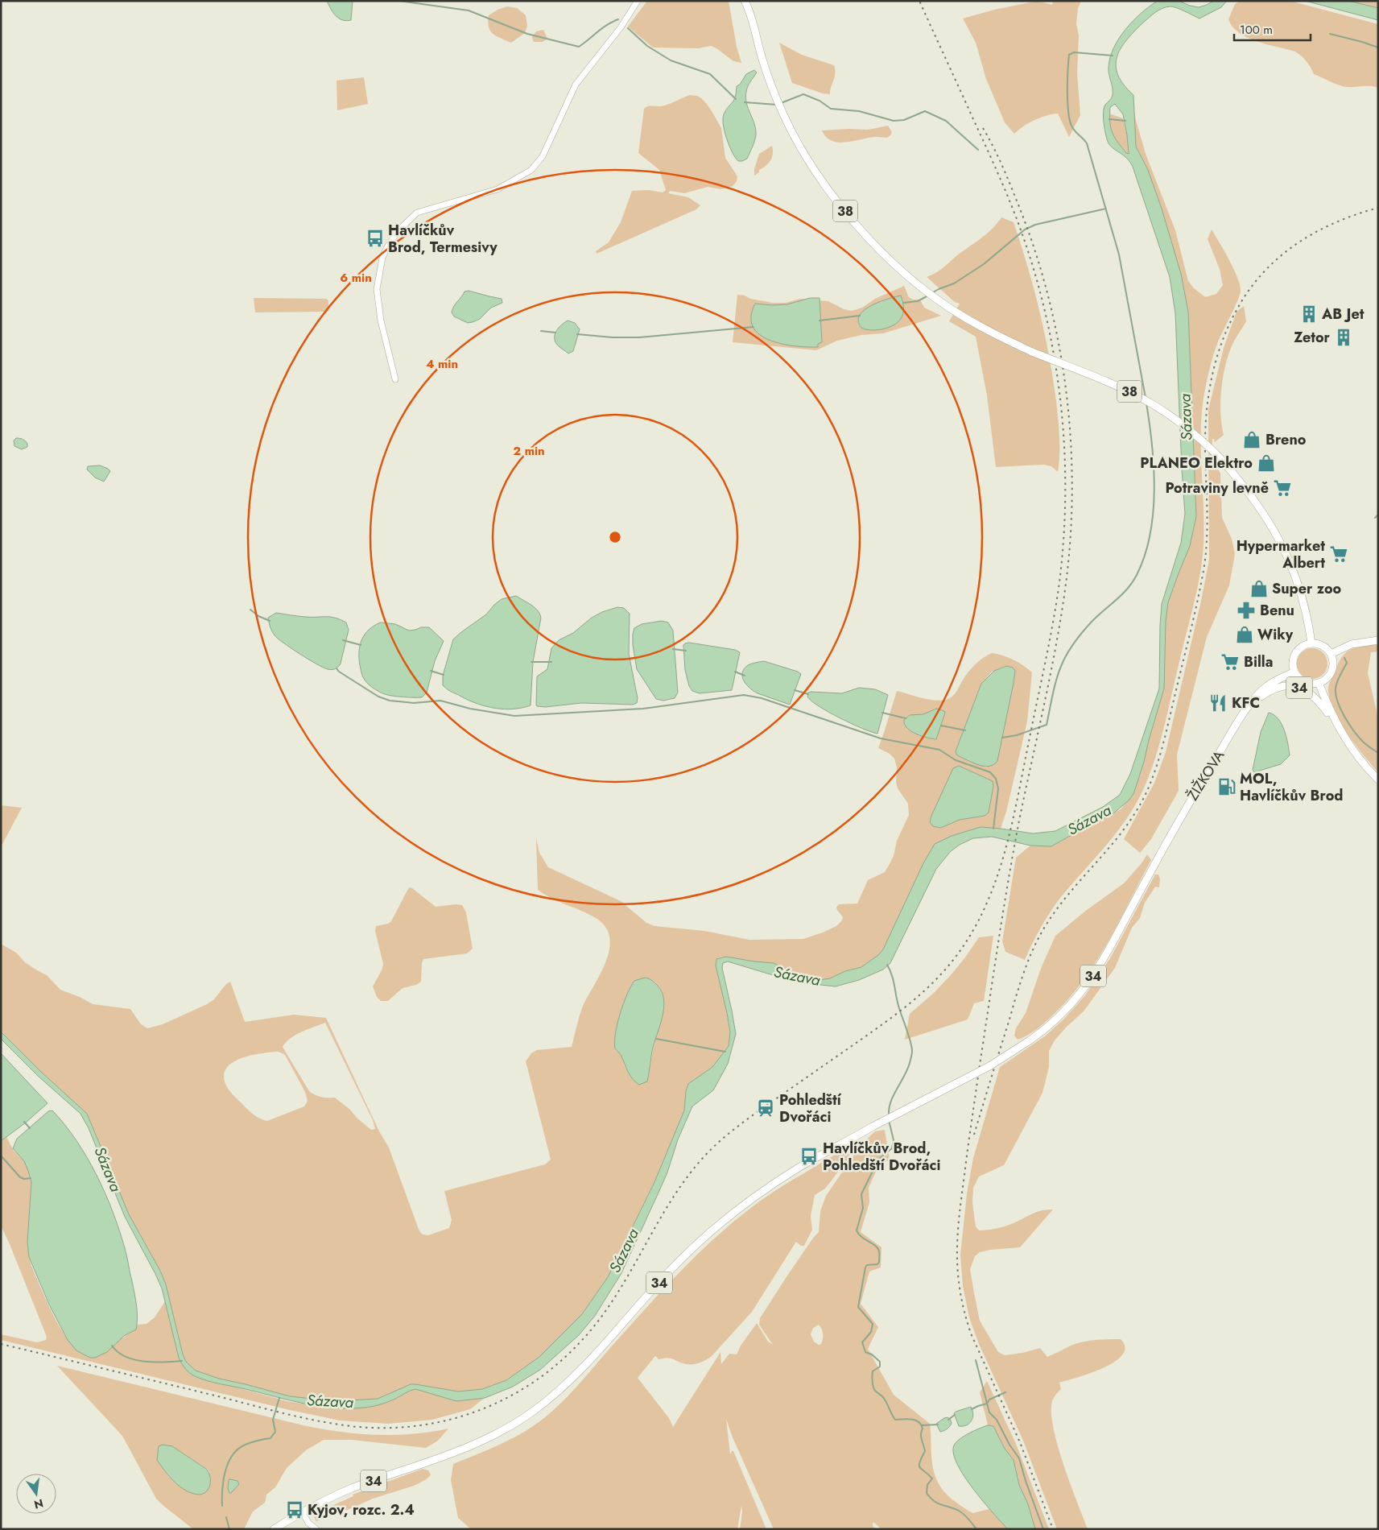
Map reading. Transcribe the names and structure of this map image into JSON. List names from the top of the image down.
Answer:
{
  "streets": {
    "main road": ["38", "34", "ŽIŽKOVA"]
  },
  "crossings": [
    ["38", "34"],
    ["38", "ŽIŽKOVA"],
    ["34", "ŽIŽKOVA"]
  ],
  "water": ["Sázava"],
  "places": {
    "bus stop": ["Havlíčkův Brod, Termesivy", "Havlíčkův Brod, Pohledští Dvořáci", "Kyjov, rozc. 2.4"],
    "building": ["AB Jet", "Zetor"],
    "shop": [
      "Breno",
      "PLANEO Elektro",
      "Super zoo",
      "Wiky"
    ],
    "supermarket": ["Potraviny levně", "Hypermarket Albert", "Billa"],
    "pharmacy": ["Benu"],
    "restaurant": ["KFC"],
    "fuel station": ["MOL, Havlíčkův Brod"],
    "station": ["Pohledští Dvořáci"]
  },
  "scale_bar": "100 m",
  "north": "bottom",
  "rings": ["6 min", "4 min", "2 min"]
}
